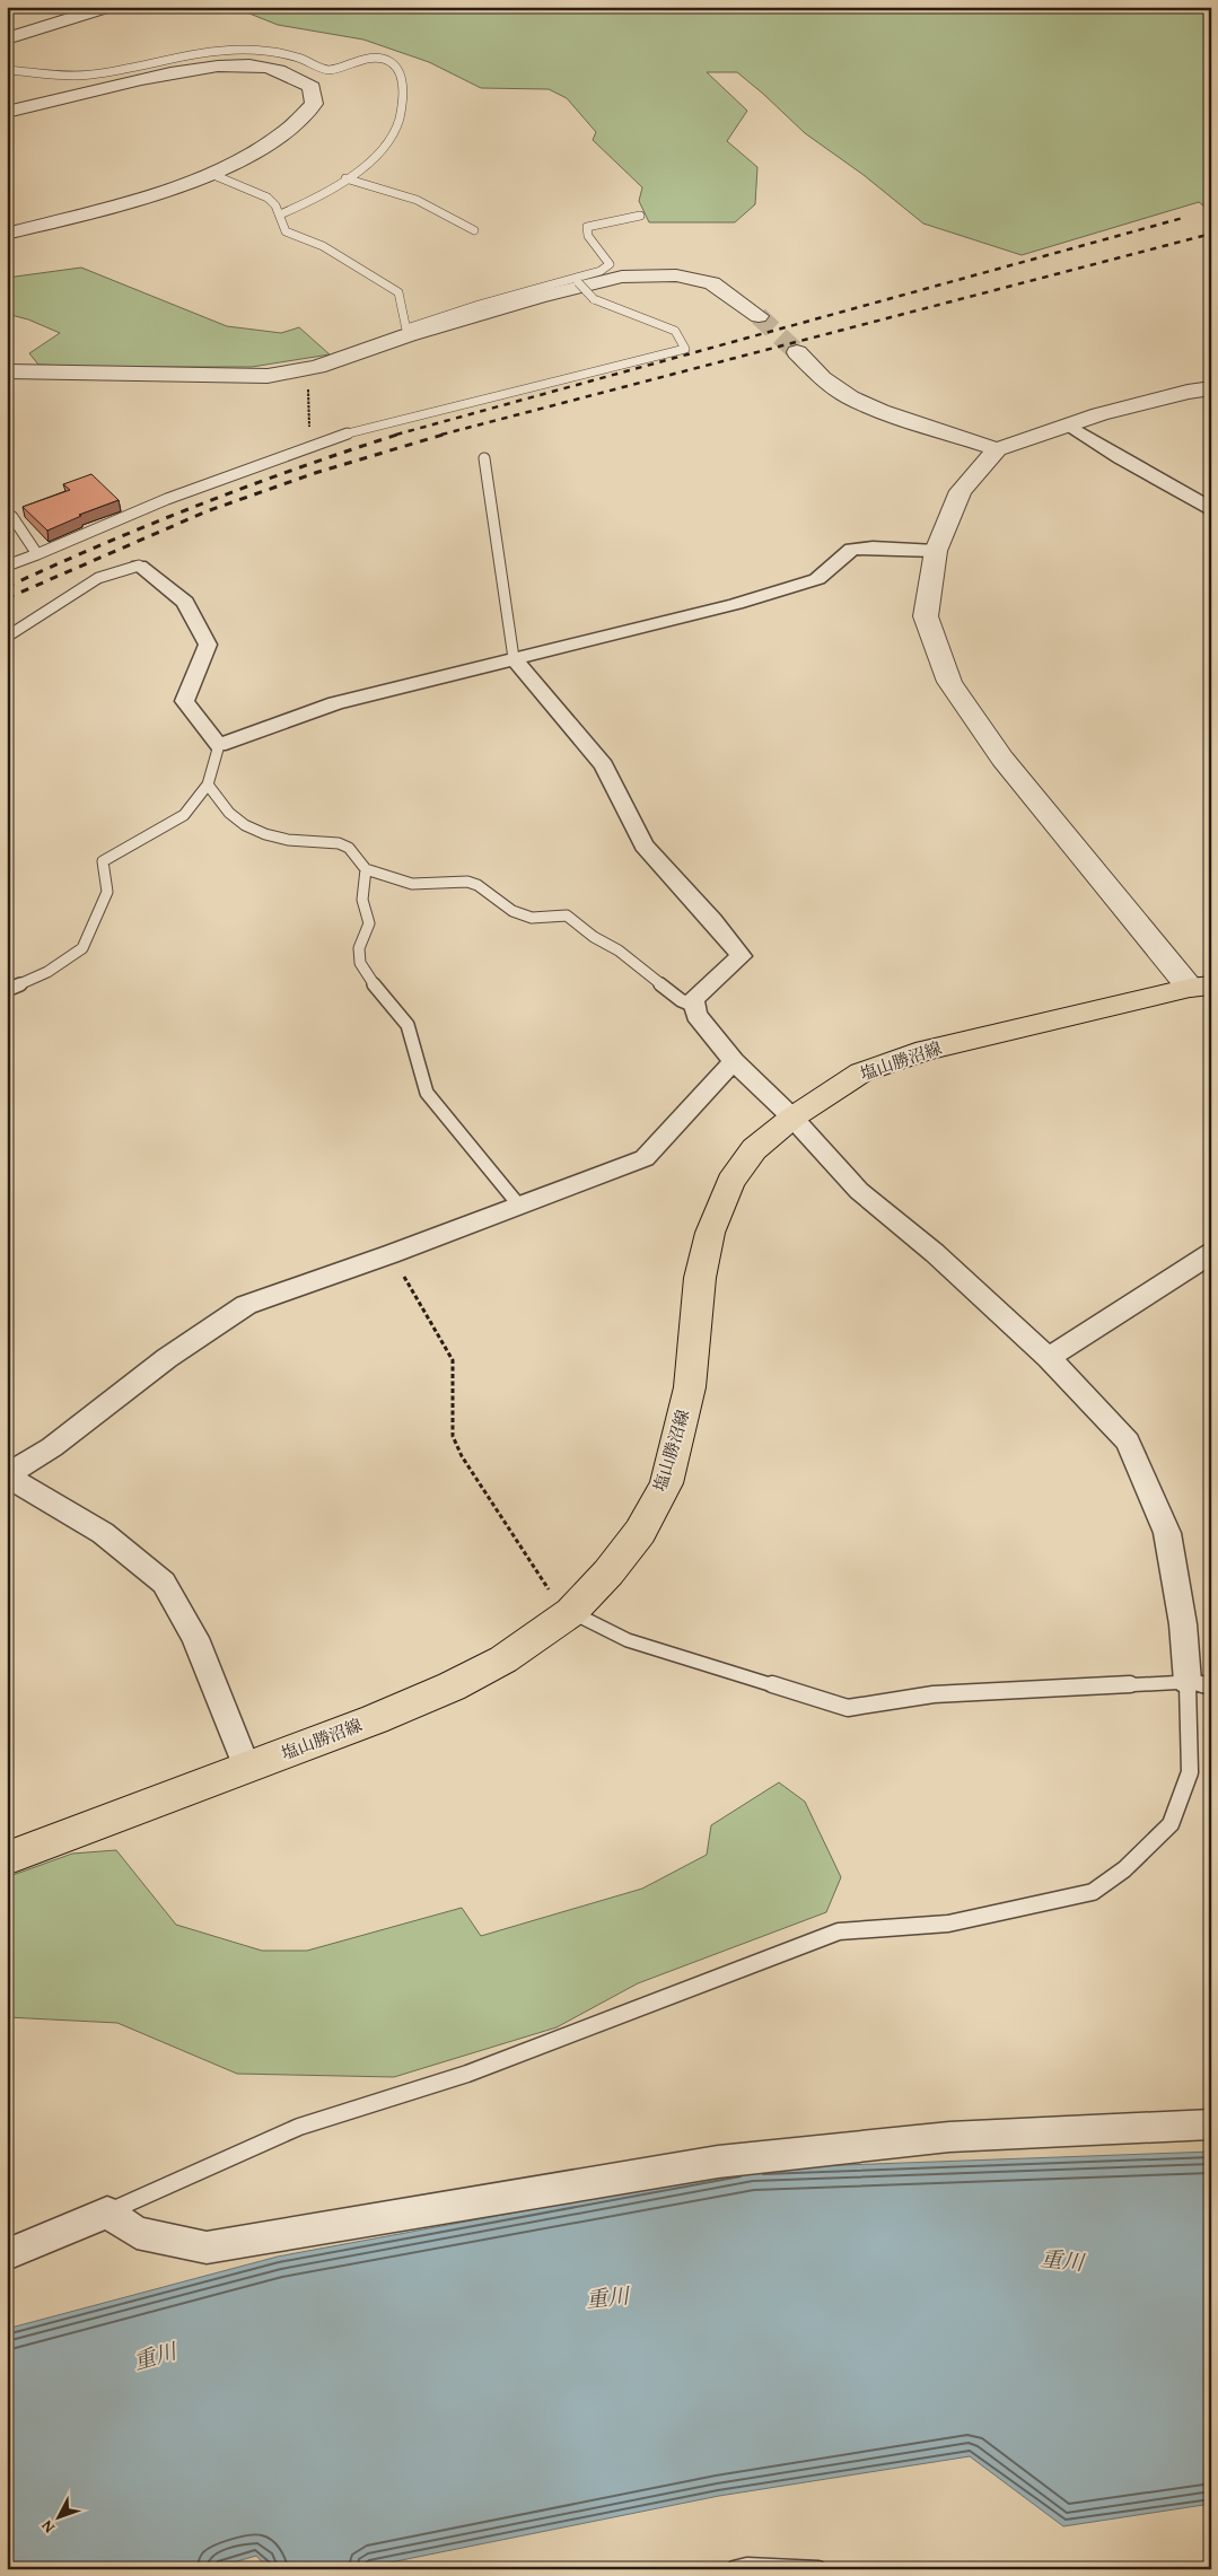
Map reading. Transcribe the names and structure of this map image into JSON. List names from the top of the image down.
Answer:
{
  "streets": {
    "main road": ["塩山勝沼線"]
  },
  "water": ["重川"],
  "north": "bottom left"
}
